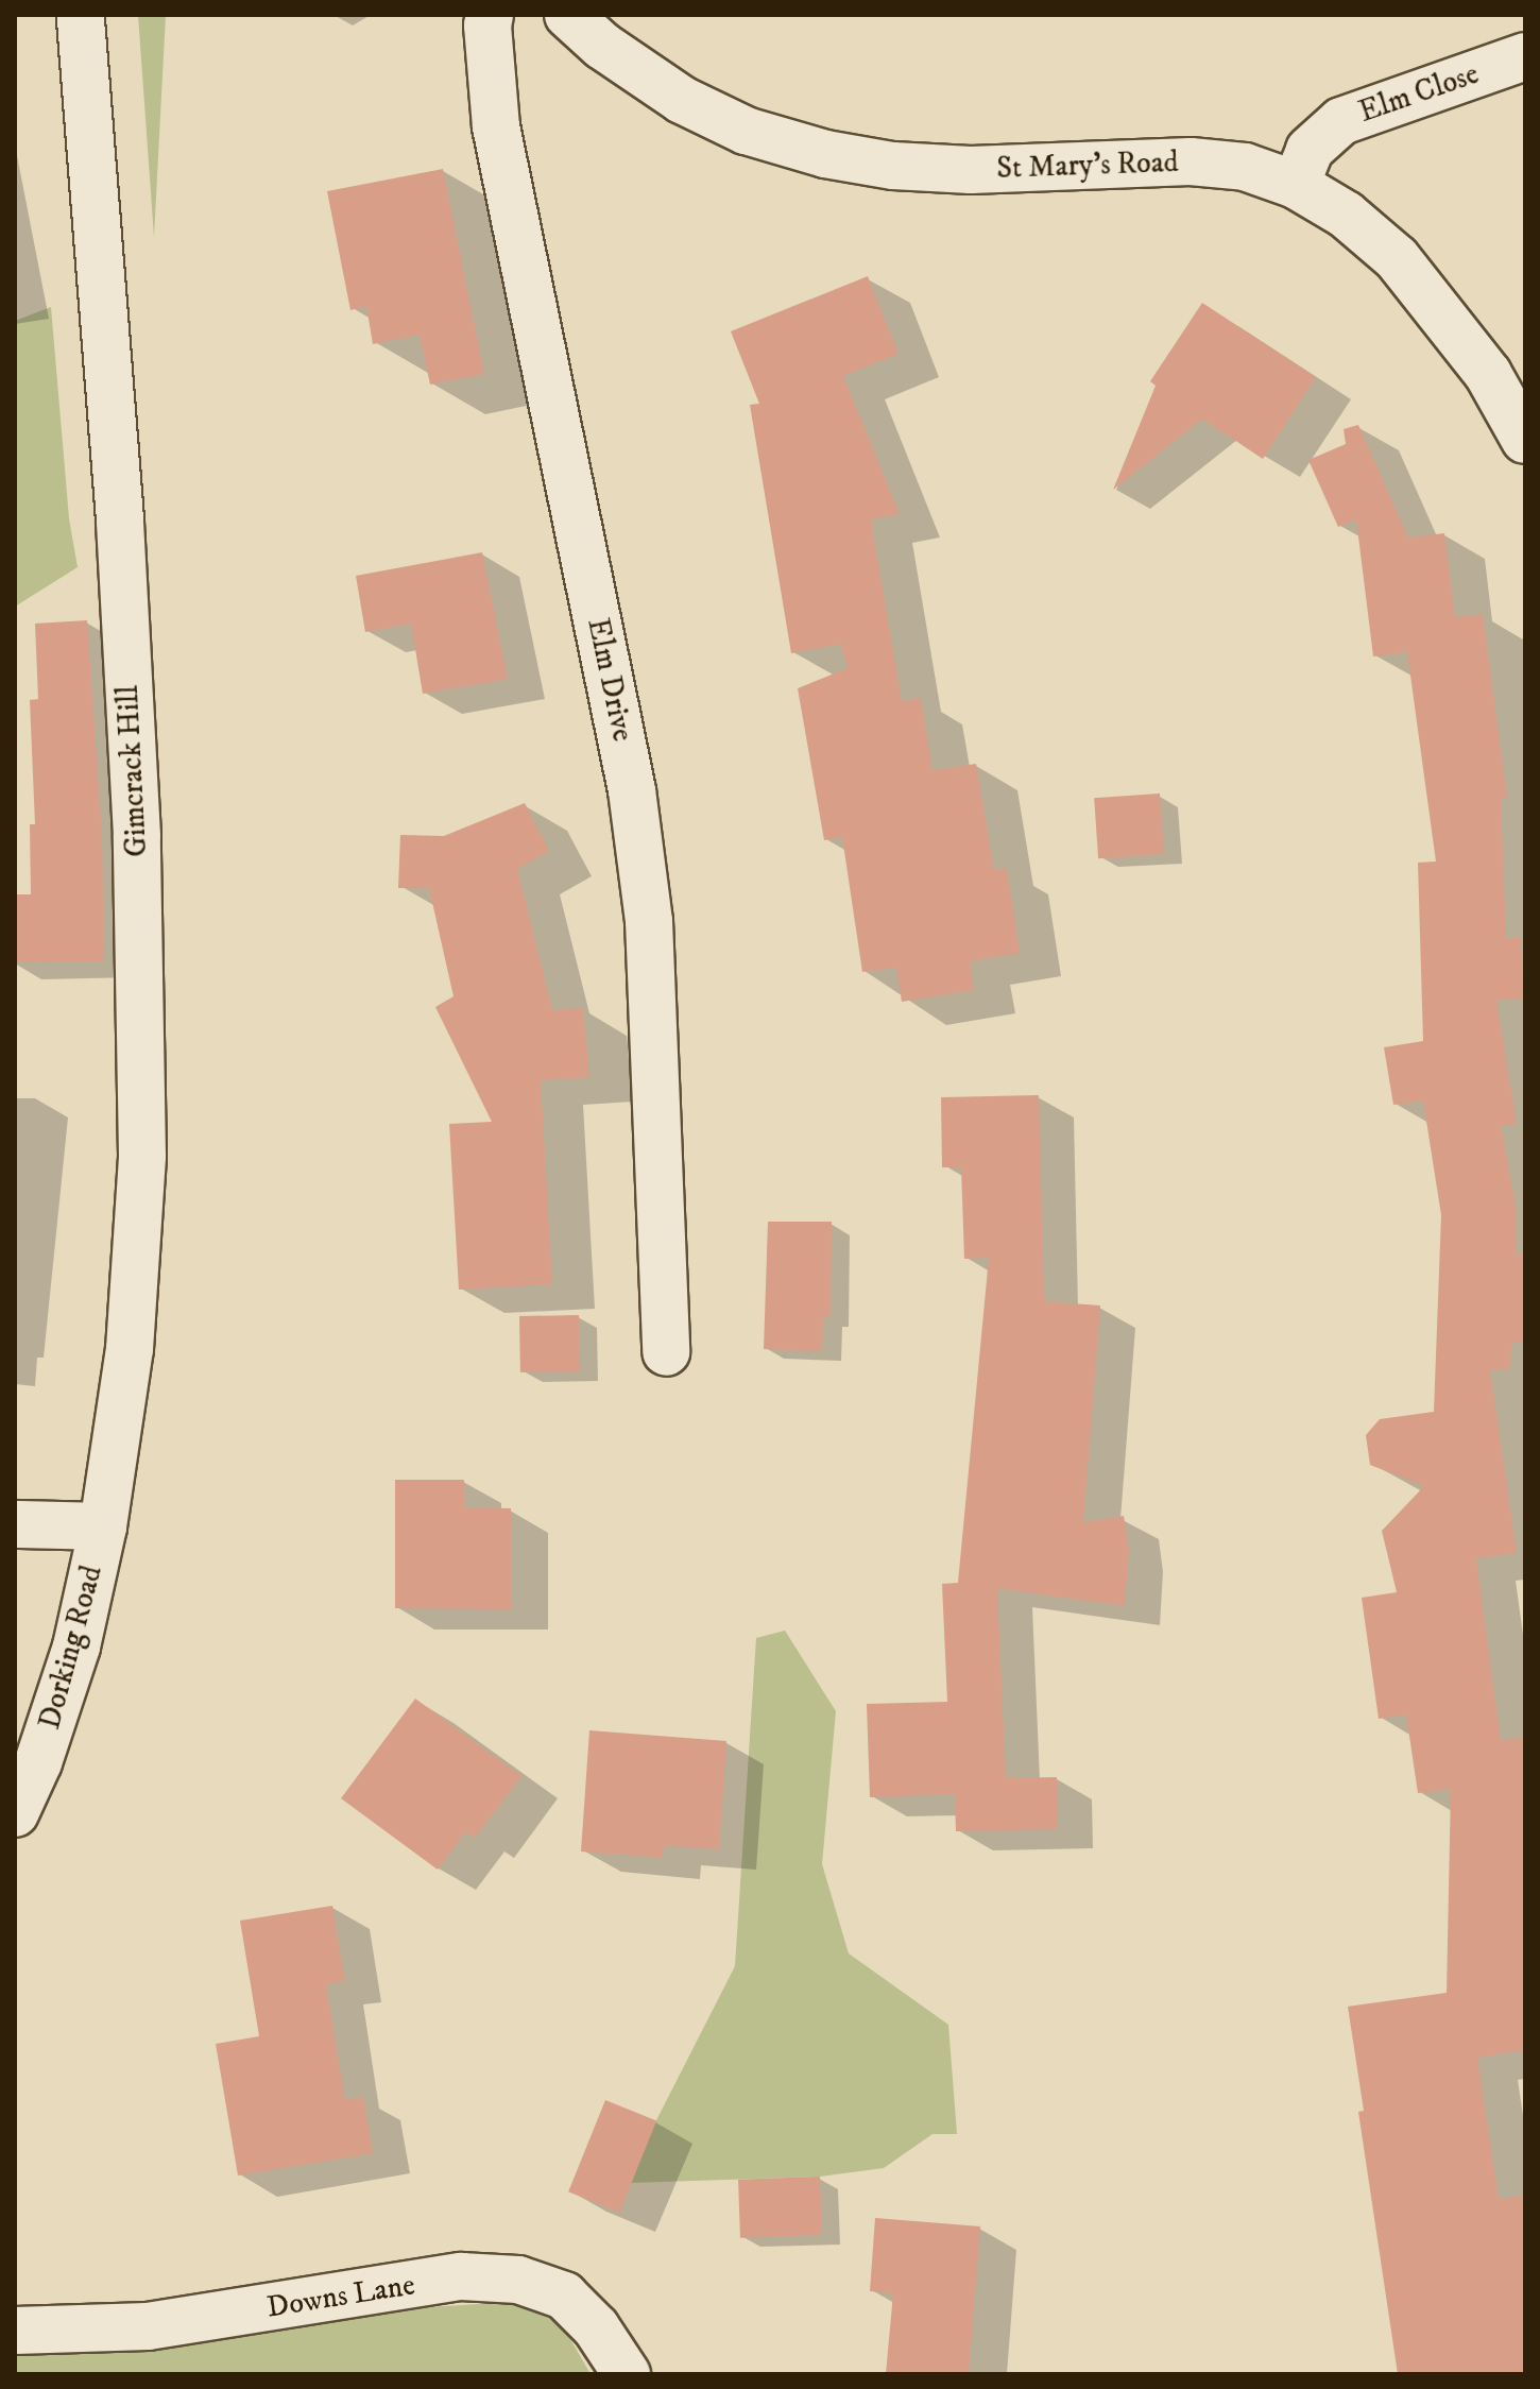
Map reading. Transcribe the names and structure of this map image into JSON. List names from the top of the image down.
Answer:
{
  "streets": {
    "street": [
      "Elm Close",
      "St Mary's Road",
      "Elm Drive",
      "Gimcrack Hill",
      "Dorking Road",
      "Downs Lane"
    ]
  },
  "crossings": [
    ["Elm Close", "St Mary's Road"],
    ["Gimcrack Hill", "Dorking Road"]
  ]
}
